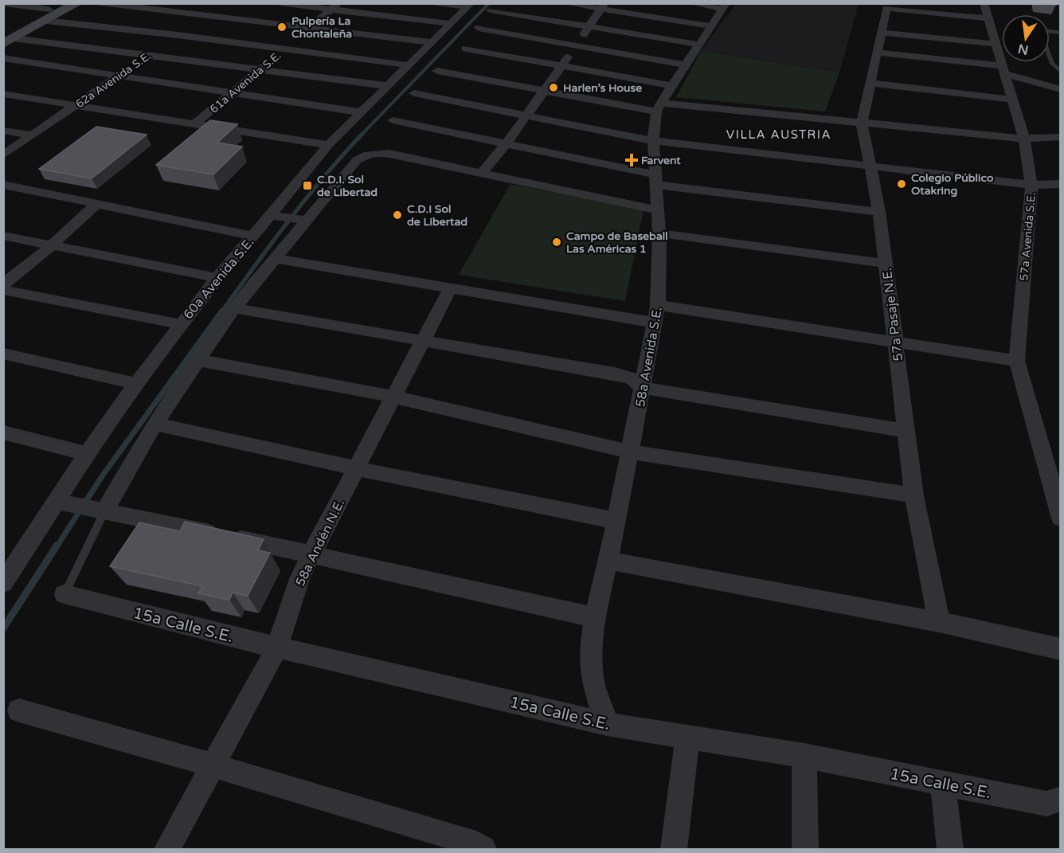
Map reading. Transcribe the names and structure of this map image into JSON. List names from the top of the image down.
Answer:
{
  "streets": {
    "street": [
      "62a Avenida S.E.",
      "61a Avenida S.E.",
      "57a Avenida S.E.",
      "60a Avenida S.E.",
      "57a Pasaje N.E.",
      "58a Avenida S.E.",
      "58a Andén N.E.",
      "15a Calle S.E."
    ]
  },
  "crossings": [
    ["57a Avenida S.E.", "57a Pasaje N.E."],
    ["58a Avenida S.E.", "15a Calle S.E."],
    ["58a Andén N.E.", "15a Calle S.E."]
  ],
  "districts": ["VILLA AUSTRIA"],
  "places": {
    "other": [
      "Pulpería La Chontaleña",
      "Harlen’s House",
      "Colegio Público Otakring",
      "C.D.I Sol de Libertad",
      "Campo de Baseball Las Américas 1"
    ],
    "health": ["Farvent"],
    "transit": ["C.D.I. Sol de Libertad"]
  },
  "north": "bottom"
}
